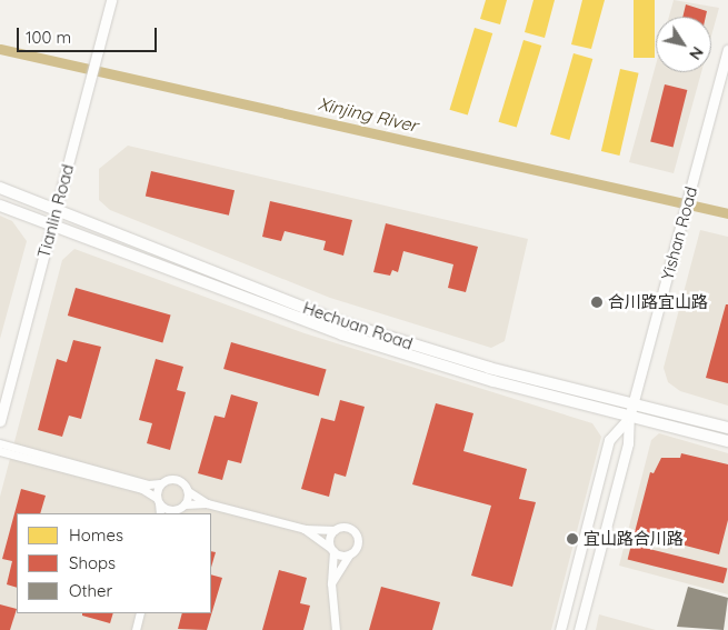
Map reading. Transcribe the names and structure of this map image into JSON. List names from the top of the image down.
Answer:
{
  "streets": {
    "main road": ["Hechuan Road"],
    "street": ["Tianlin Road", "Yishan Road"]
  },
  "crossings": [
    ["Tianlin Road", "Hechuan Road"],
    ["Yishan Road", "Hechuan Road"]
  ],
  "water": ["Xinjing River"],
  "places": ["合川路宜山路", "宜山路合川路"],
  "legend": ["Homes", "Shops", "Other"],
  "scale_bar": "100 m",
  "north": "bottom right"
}
